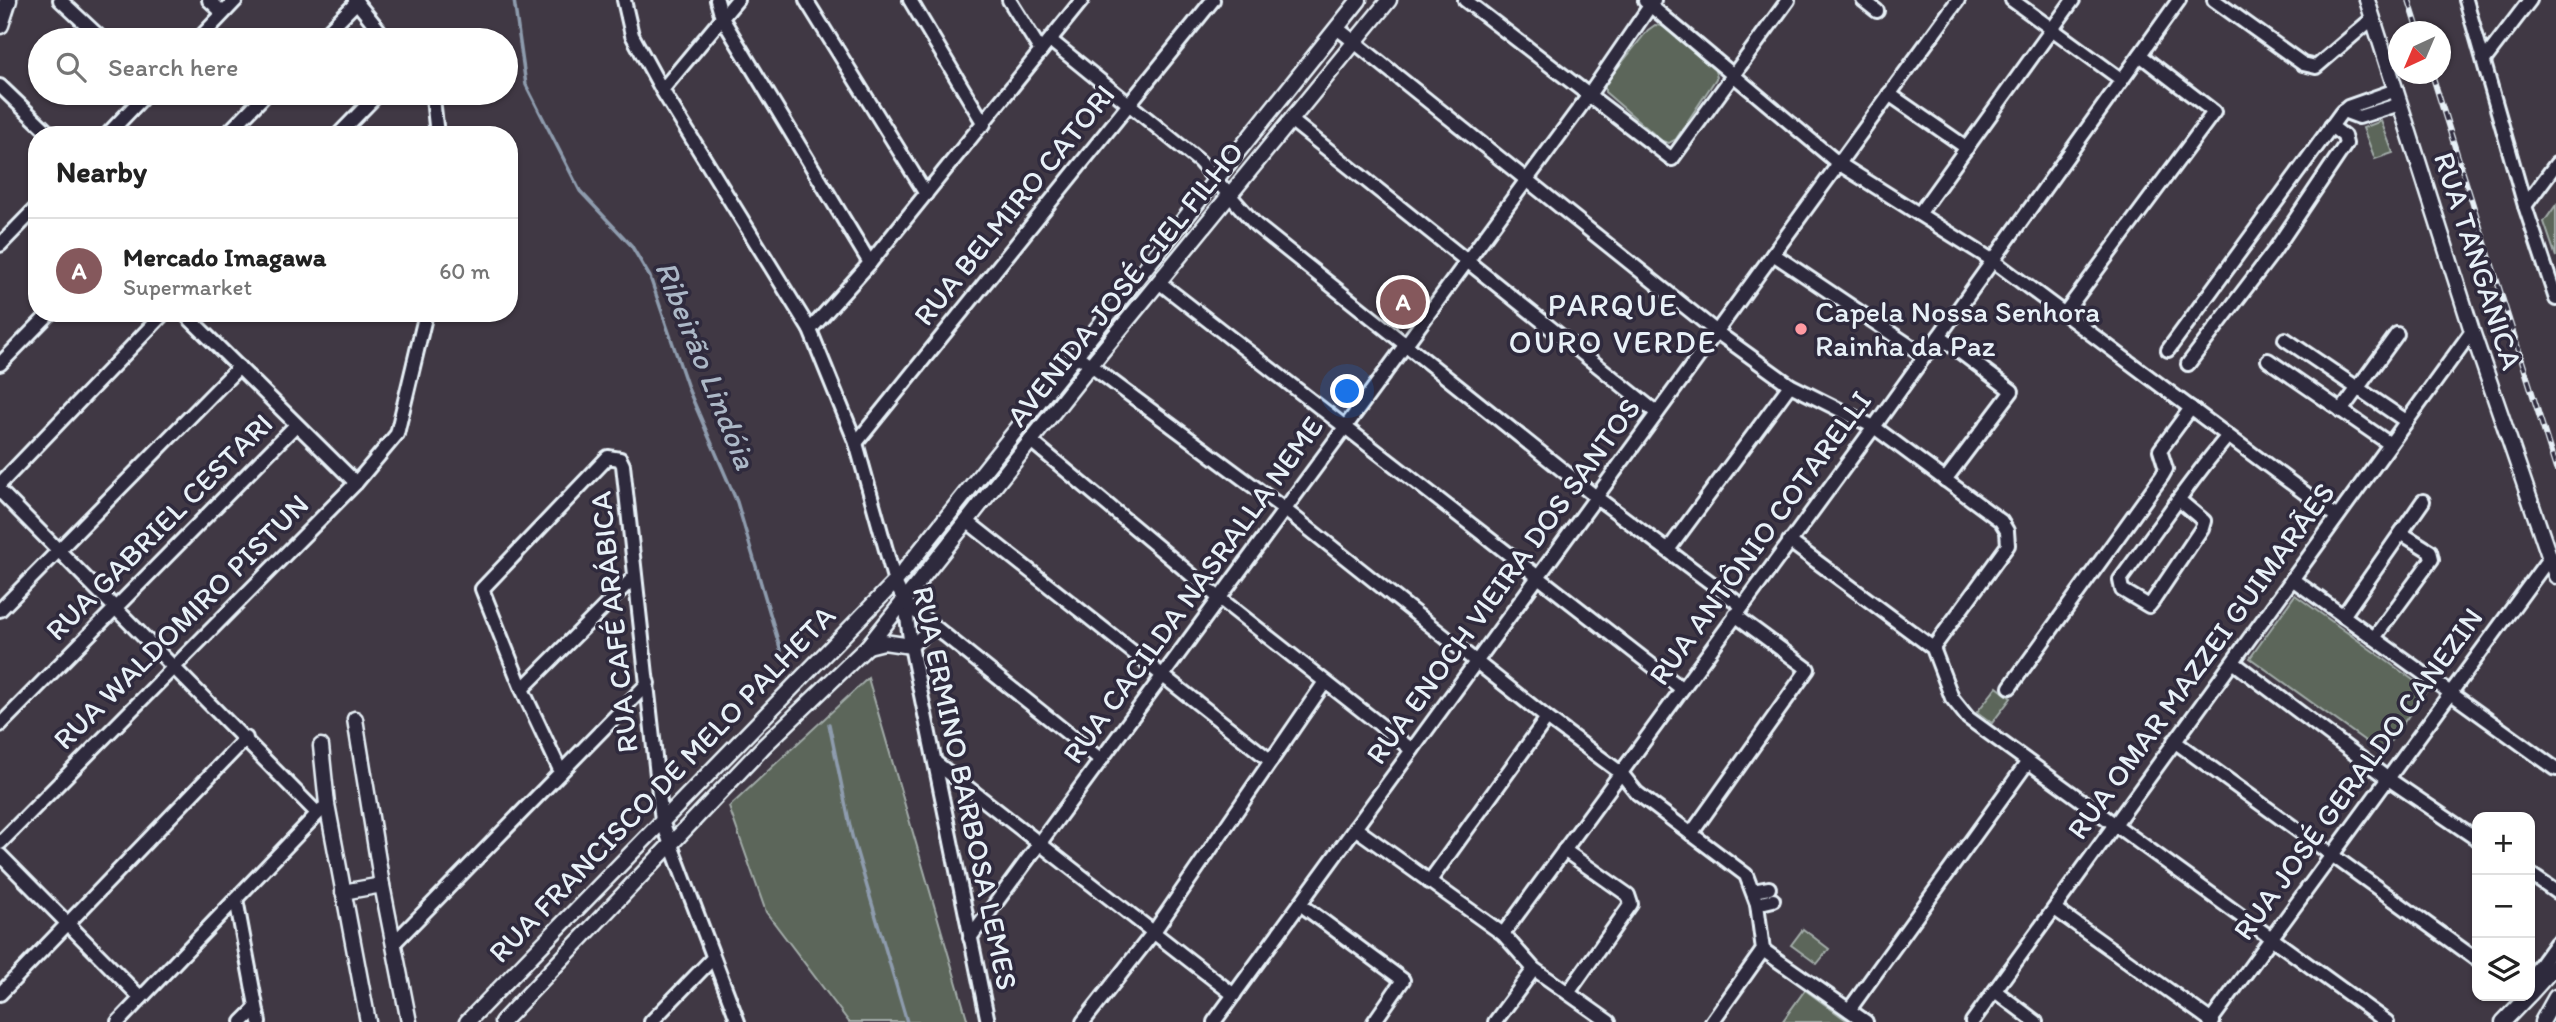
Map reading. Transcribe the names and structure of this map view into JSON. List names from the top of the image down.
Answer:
{
  "streets": {
    "street": [
      "RUA BELMIRO CATORI",
      "RUA TANGANICA",
      "AVENIDA JOSÉ CIEL FILHO",
      "RUA GABRIEL CESTARI",
      "RUA ANTÔNIO COTARELLI",
      "RUA ENOCH VIEIRA DOS SANTOS",
      "RUA CACILDA NASRALLA NEME",
      "RUA WALDOMIRO PISTUN",
      "RUA CAFÉ ARÁBICA",
      "RUA OMAR MAZZEI GUIMARÃES",
      "RUA JOSÉ GERALDO CANEZIN",
      "RUA FRANCISCO DE MELO PALHETA",
      "RUA ERMINO BARBOSA LEMES"
    ]
  },
  "crossings": [
    ["RUA BELMIRO CATORI", "RUA ERMINO BARBOSA LEMES"],
    ["RUA TANGANICA", "RUA OMAR MAZZEI GUIMARÃES"],
    ["RUA TANGANICA", "RUA JOSÉ GERALDO CANEZIN"],
    ["AVENIDA JOSÉ CIEL FILHO", "RUA FRANCISCO DE MELO PALHETA"],
    ["AVENIDA JOSÉ CIEL FILHO", "RUA ERMINO BARBOSA LEMES"],
    ["RUA CACILDA NASRALLA NEME", "RUA ERMINO BARBOSA LEMES"],
    ["RUA CAFÉ ARÁBICA", "RUA FRANCISCO DE MELO PALHETA"],
    ["RUA FRANCISCO DE MELO PALHETA", "RUA ERMINO BARBOSA LEMES"]
  ],
  "districts": ["PARQUE OURO VERDE"],
  "water": ["Ribeirão Lindóia"],
  "places": ["Capela Nossa Senhora Rainha da Paz"],
  "north": "bottom left",
  "page": {
    "search": "Search here",
    "heading": "Nearby",
    "list": [
      {
        "mark": "A",
        "name": "Mercado Imagawa",
        "note": "Supermarket",
        "value": "60 m"
      }
    ],
    "pins": "A",
    "map_buttons": ["+", "−"]
  }
}
